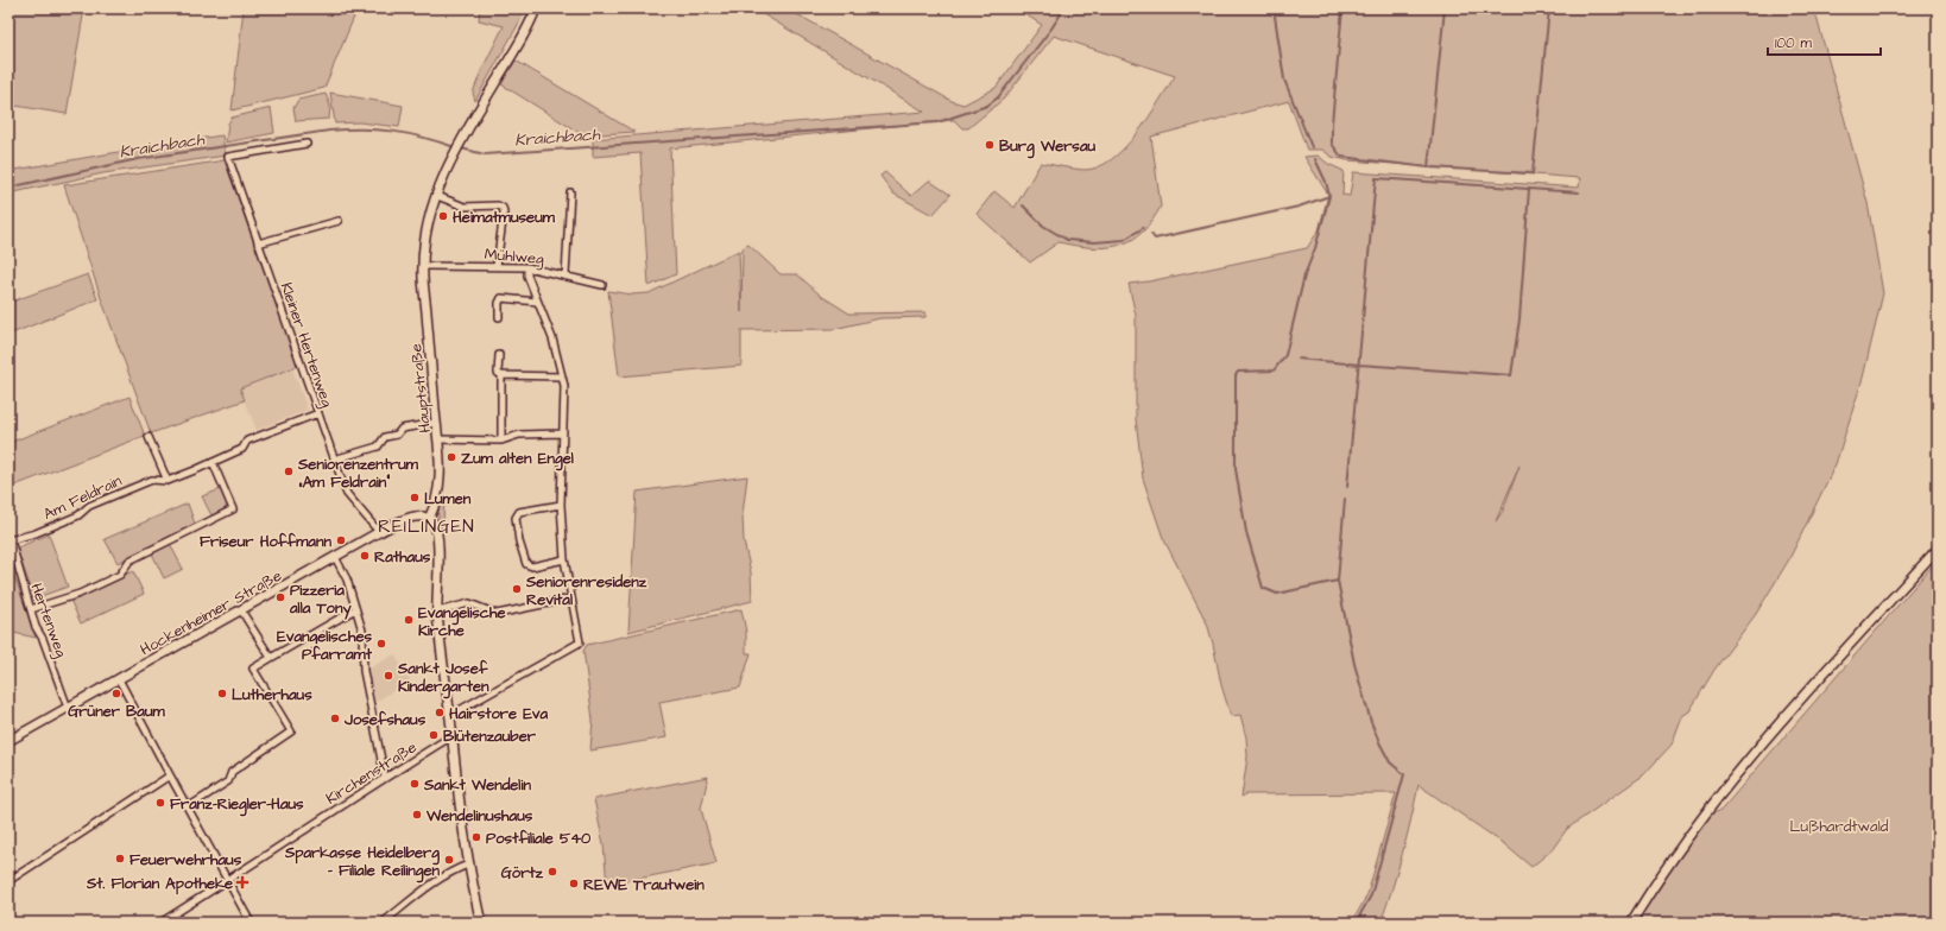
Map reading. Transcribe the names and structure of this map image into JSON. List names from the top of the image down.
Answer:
{
  "streets": {
    "street": [
      "Mühlweg",
      "Kleiner Hertenweg",
      "Hauptstraße",
      "Am Feldrain",
      "Hockenheimer Straße",
      "Hertenweg",
      "Kirchenstraße"
    ]
  },
  "crossings": [
    ["Mühlweg", "Hauptstraße"],
    ["Kleiner Hertenweg", "Am Feldrain"],
    ["Kleiner Hertenweg", "Hockenheimer Straße"],
    ["Hauptstraße", "Hockenheimer Straße"],
    ["Am Feldrain", "Hertenweg"],
    ["Hockenheimer Straße", "Hertenweg"]
  ],
  "districts": ["REILINGEN"],
  "water": ["Kraichbach"],
  "parks": ["Lußhardtwald"],
  "places": {
    "other": [
      "Burg Wersau",
      "Heimatmuseum",
      "Zum alten Engel",
      "Seniorenzentrum „Am Feldrain\"",
      "Lumen",
      "Friseur Hoffmann",
      "Rathaus",
      "Seniorenresidenz Revital",
      "Pizzeria alla Tony",
      "Evangelische Kirche",
      "Evangelisches Pfarramt",
      "Sankt Josef Kindergarten",
      "Grüner Baum",
      "Lutherhaus",
      "Hairstore Eva",
      "Josefshaus",
      "Blütenzauber",
      "Sankt Wendelin",
      "Franz-Riegler-Haus",
      "Wendelinushaus",
      "Postfiliale 540",
      "Feuerwehrhaus",
      "Sparkasse Heidelberg - Filiale Reilingen",
      "Görtz",
      "REWE Trautwein"
    ],
    "health": ["St. Florian Apotheke"]
  },
  "scale_bar": "100 m"
}
